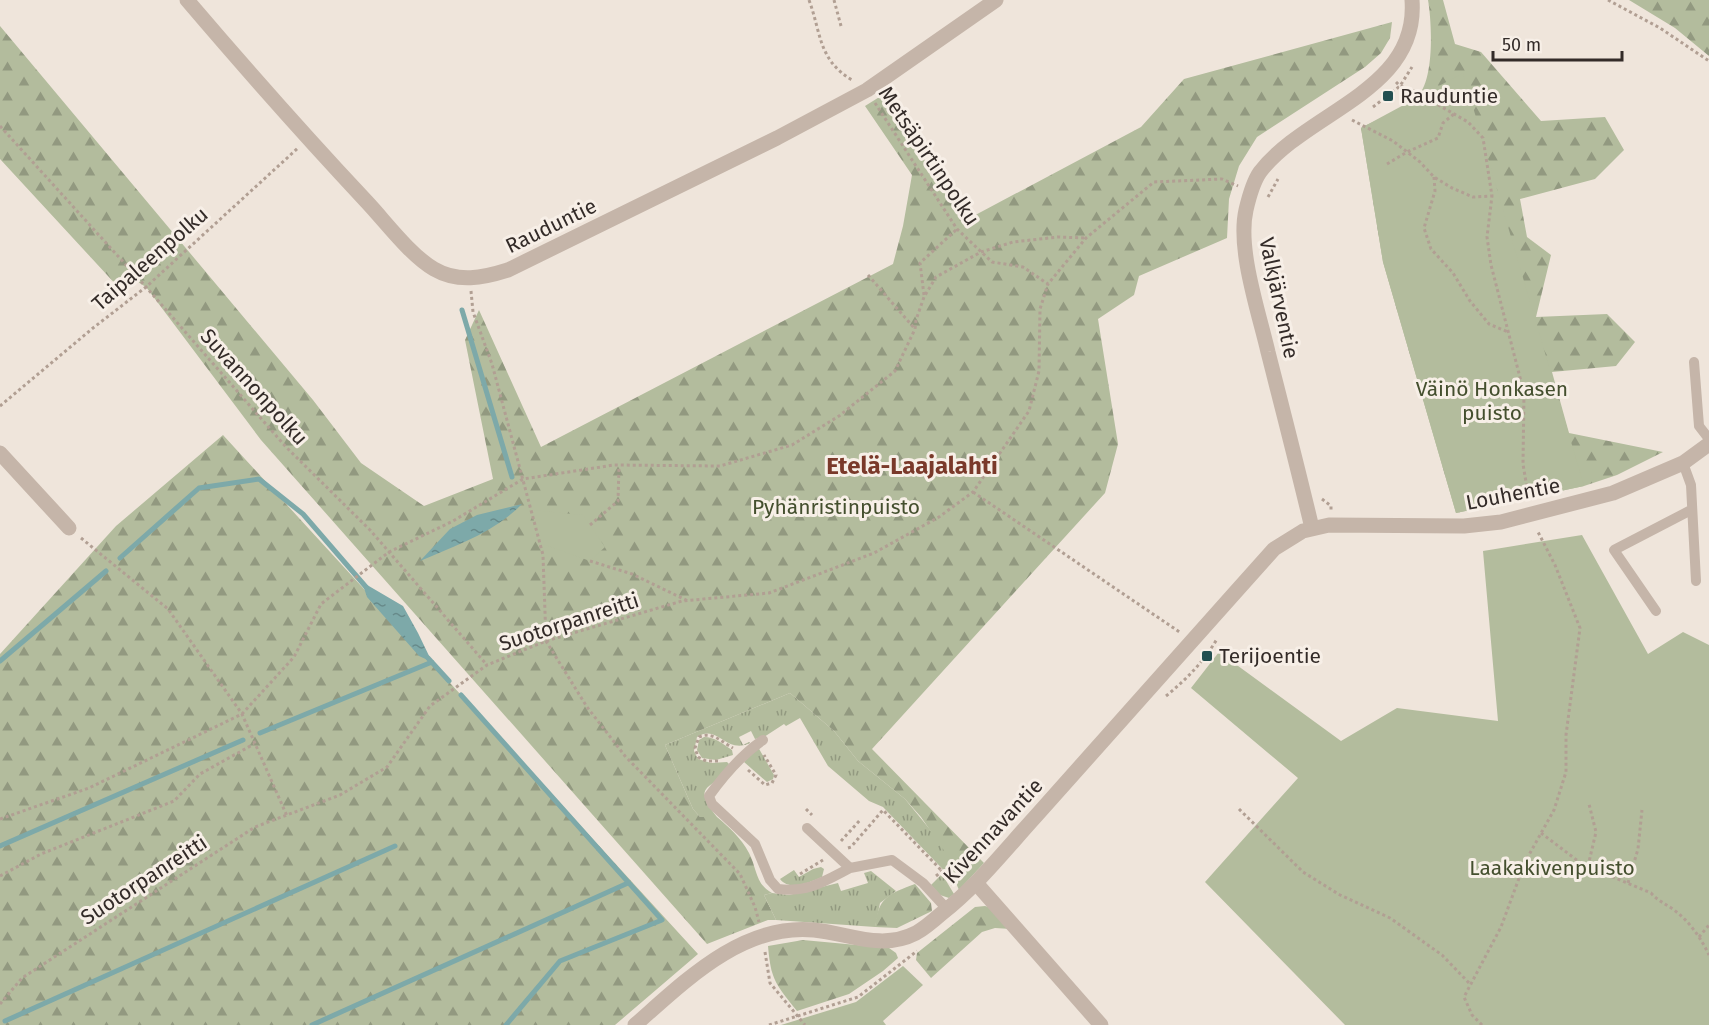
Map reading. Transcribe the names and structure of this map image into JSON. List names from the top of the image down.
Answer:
{
  "streets": {
    "street": [
      "Rauduntie",
      "Valkjärventie",
      "Louhentie",
      "Kivennavantie"
    ],
    "path": [
      "Metsäpirtinpolku",
      "Taipaleenpolku",
      "Suvannonpolku",
      "Suotorpanreitti"
    ]
  },
  "crossings": [
    ["Metsäpirtinpolku", "Rauduntie"],
    ["Metsäpirtinpolku", "Suotorpanreitti"],
    ["Rauduntie", "Taipaleenpolku"],
    ["Taipaleenpolku", "Suvannonpolku"],
    ["Valkjärventie", "Louhentie"],
    ["Valkjärventie", "Kivennavantie"],
    ["Suvannonpolku", "Suotorpanreitti"],
    ["Louhentie", "Kivennavantie"]
  ],
  "districts": ["Etelä-Laajalahti"],
  "parks": ["Väinö Honkasen puisto", "Pyhänristinpuisto", "Laakakivenpuisto"],
  "places": {
    "transit": ["Rauduntie", "Terijoentie"]
  },
  "scale_bar": "50 m"
}
